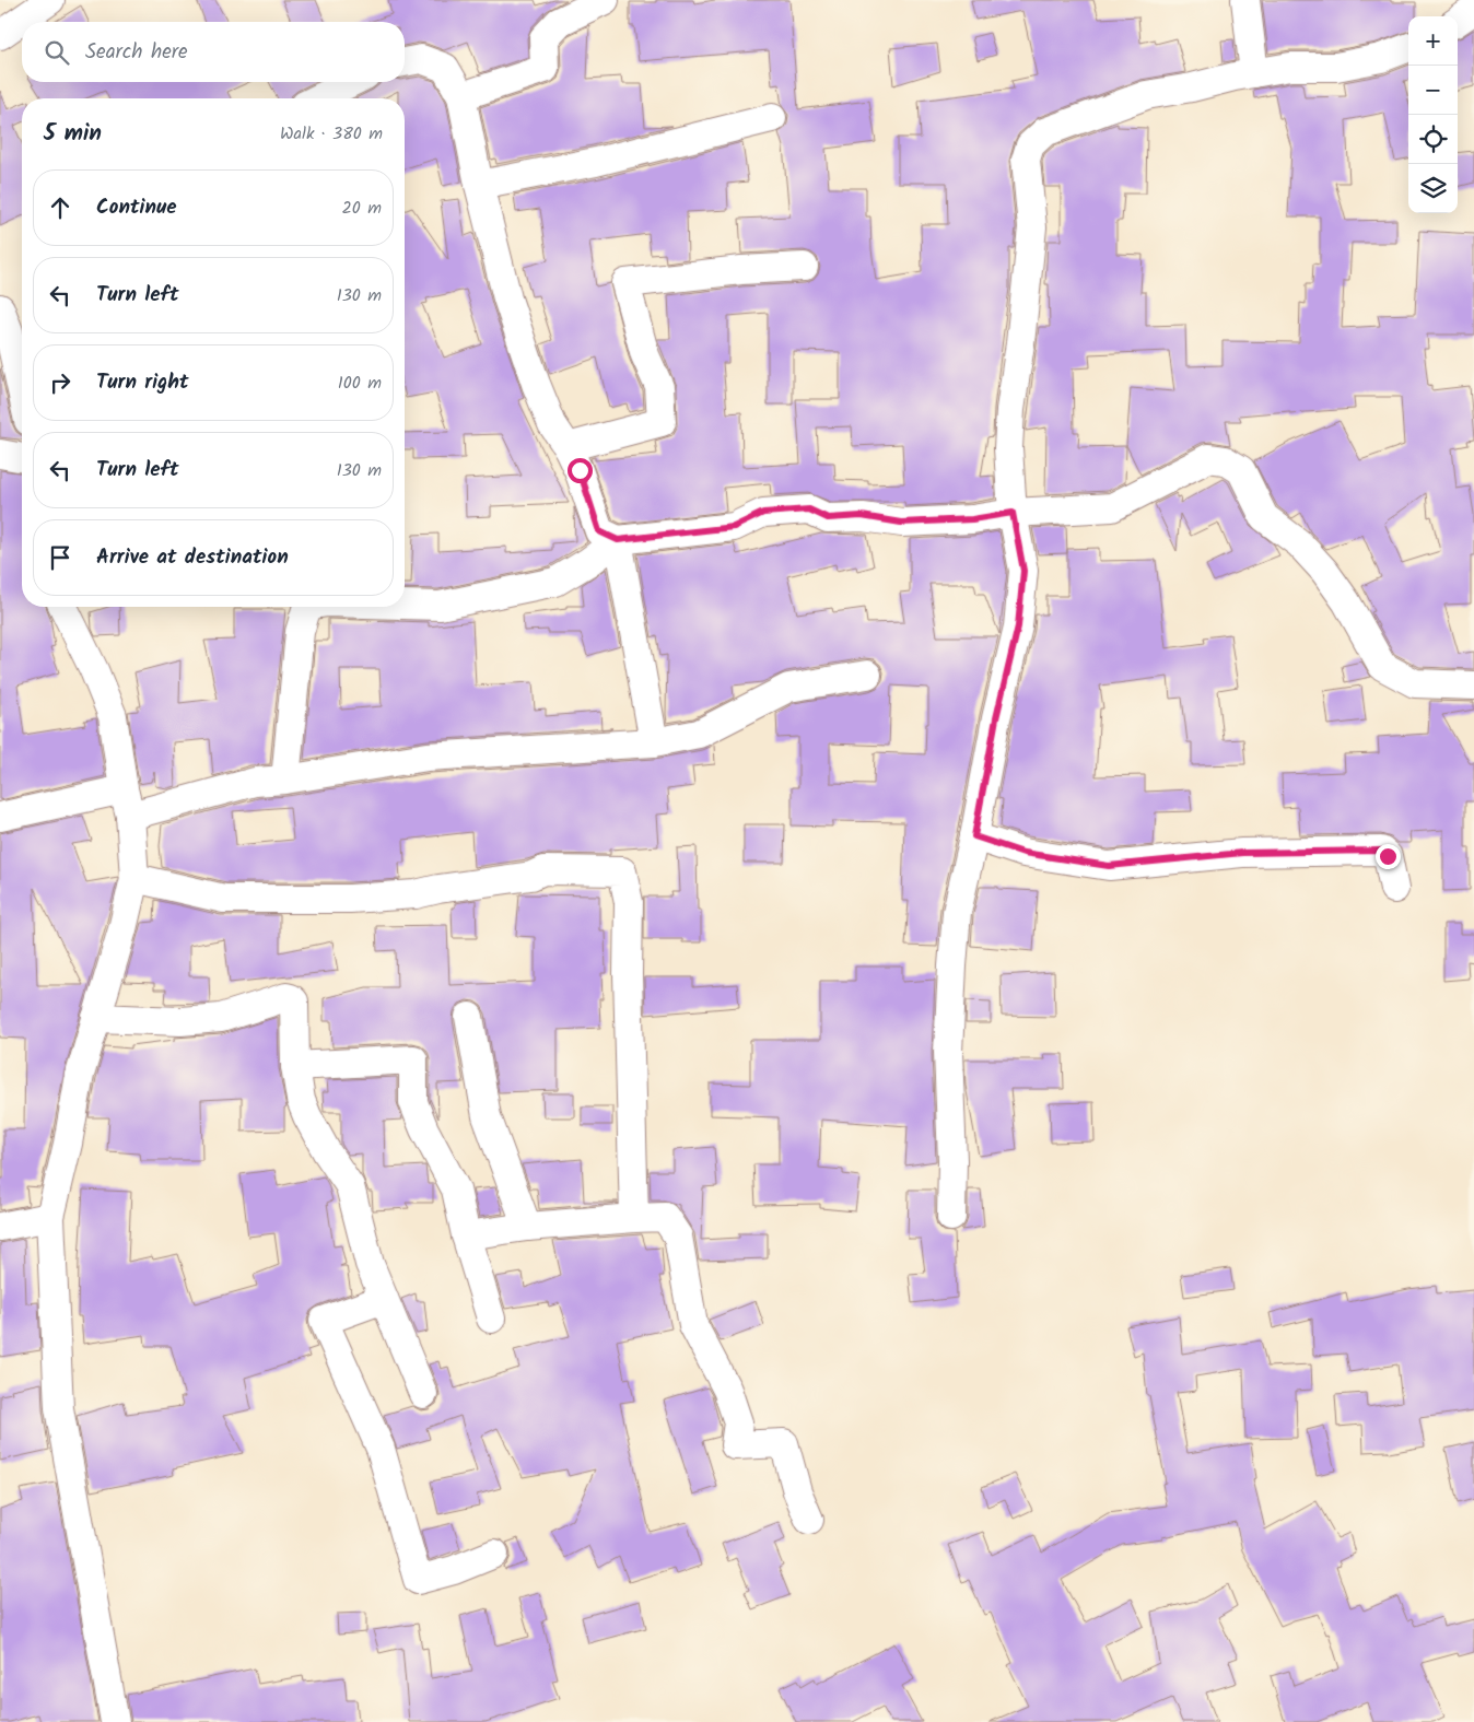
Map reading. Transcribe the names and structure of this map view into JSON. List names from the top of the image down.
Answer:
{
  "page": {
    "map_buttons": ["+", "−"],
    "search": "Search here",
    "heading": ["5 min", "Walk · 380 m"],
    "list": [
      ["Continue", "20 m"],
      ["Turn left", "130 m"],
      ["Turn right", "100 m"],
      ["Turn left", "130 m"],
      "Arrive at destination"
    ]
  }
}
